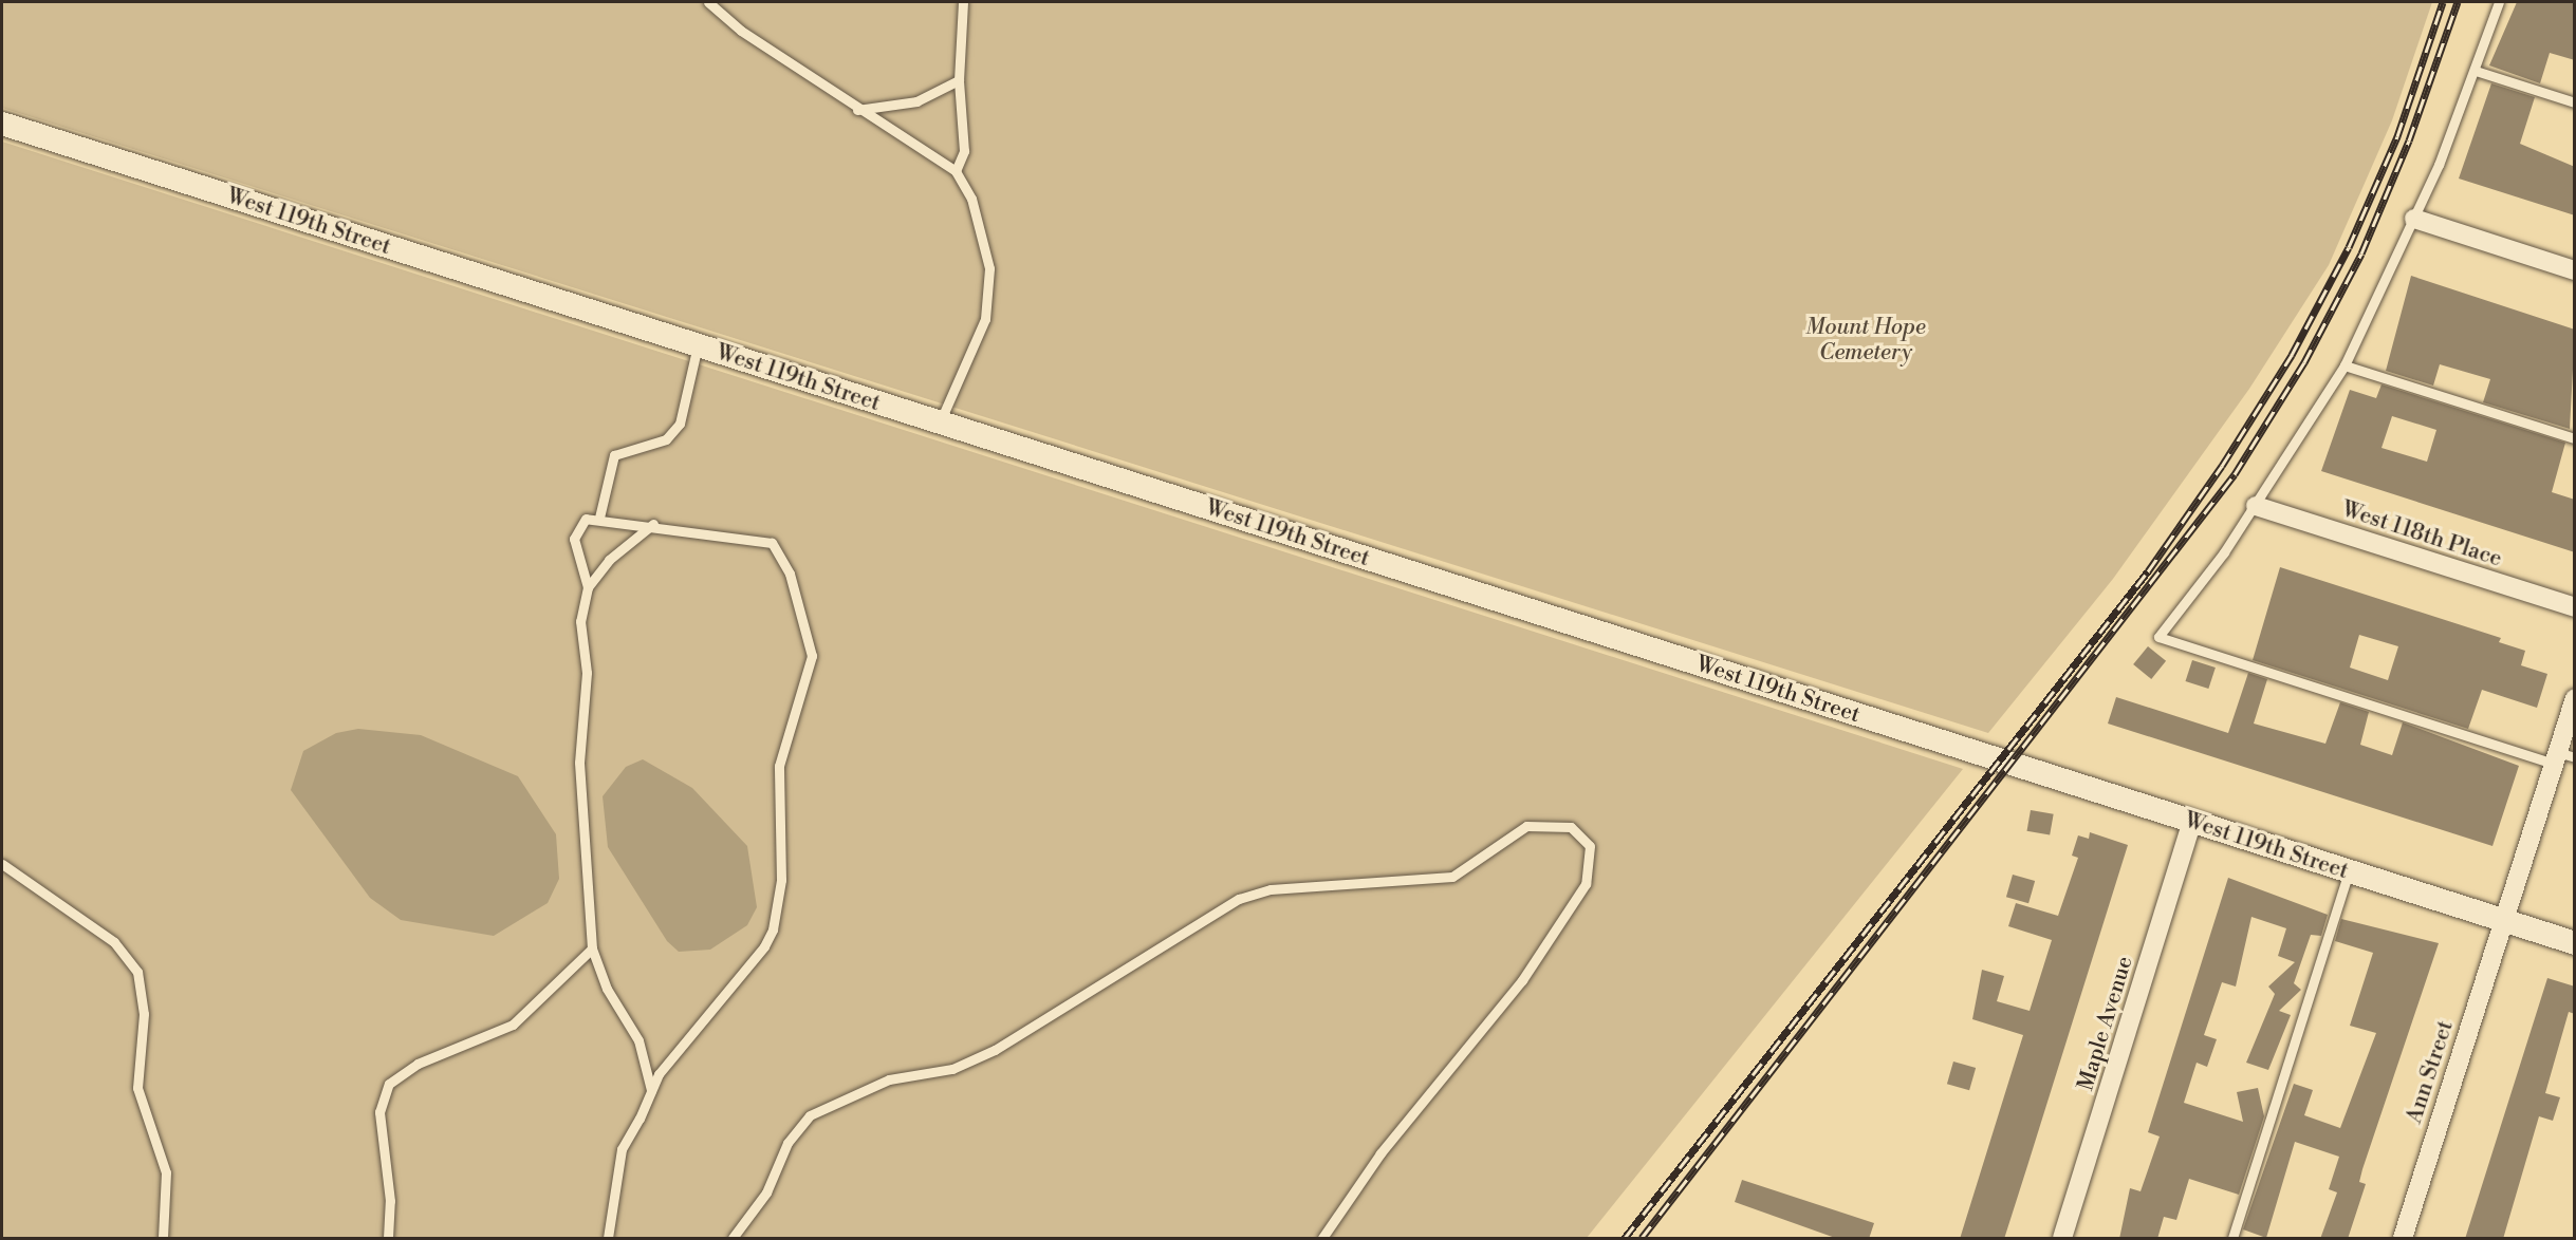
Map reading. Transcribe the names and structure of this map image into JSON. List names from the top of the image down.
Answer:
{
  "streets": {
    "street": [
      "West 119th Street",
      "West 118th Place",
      "Maple Avenue",
      "Ann Street"
    ]
  },
  "crossings": [
    ["West 119th Street", "Maple Avenue"],
    ["West 119th Street", "Ann Street"]
  ],
  "parks": ["Mount Hope Cemetery"]
}
